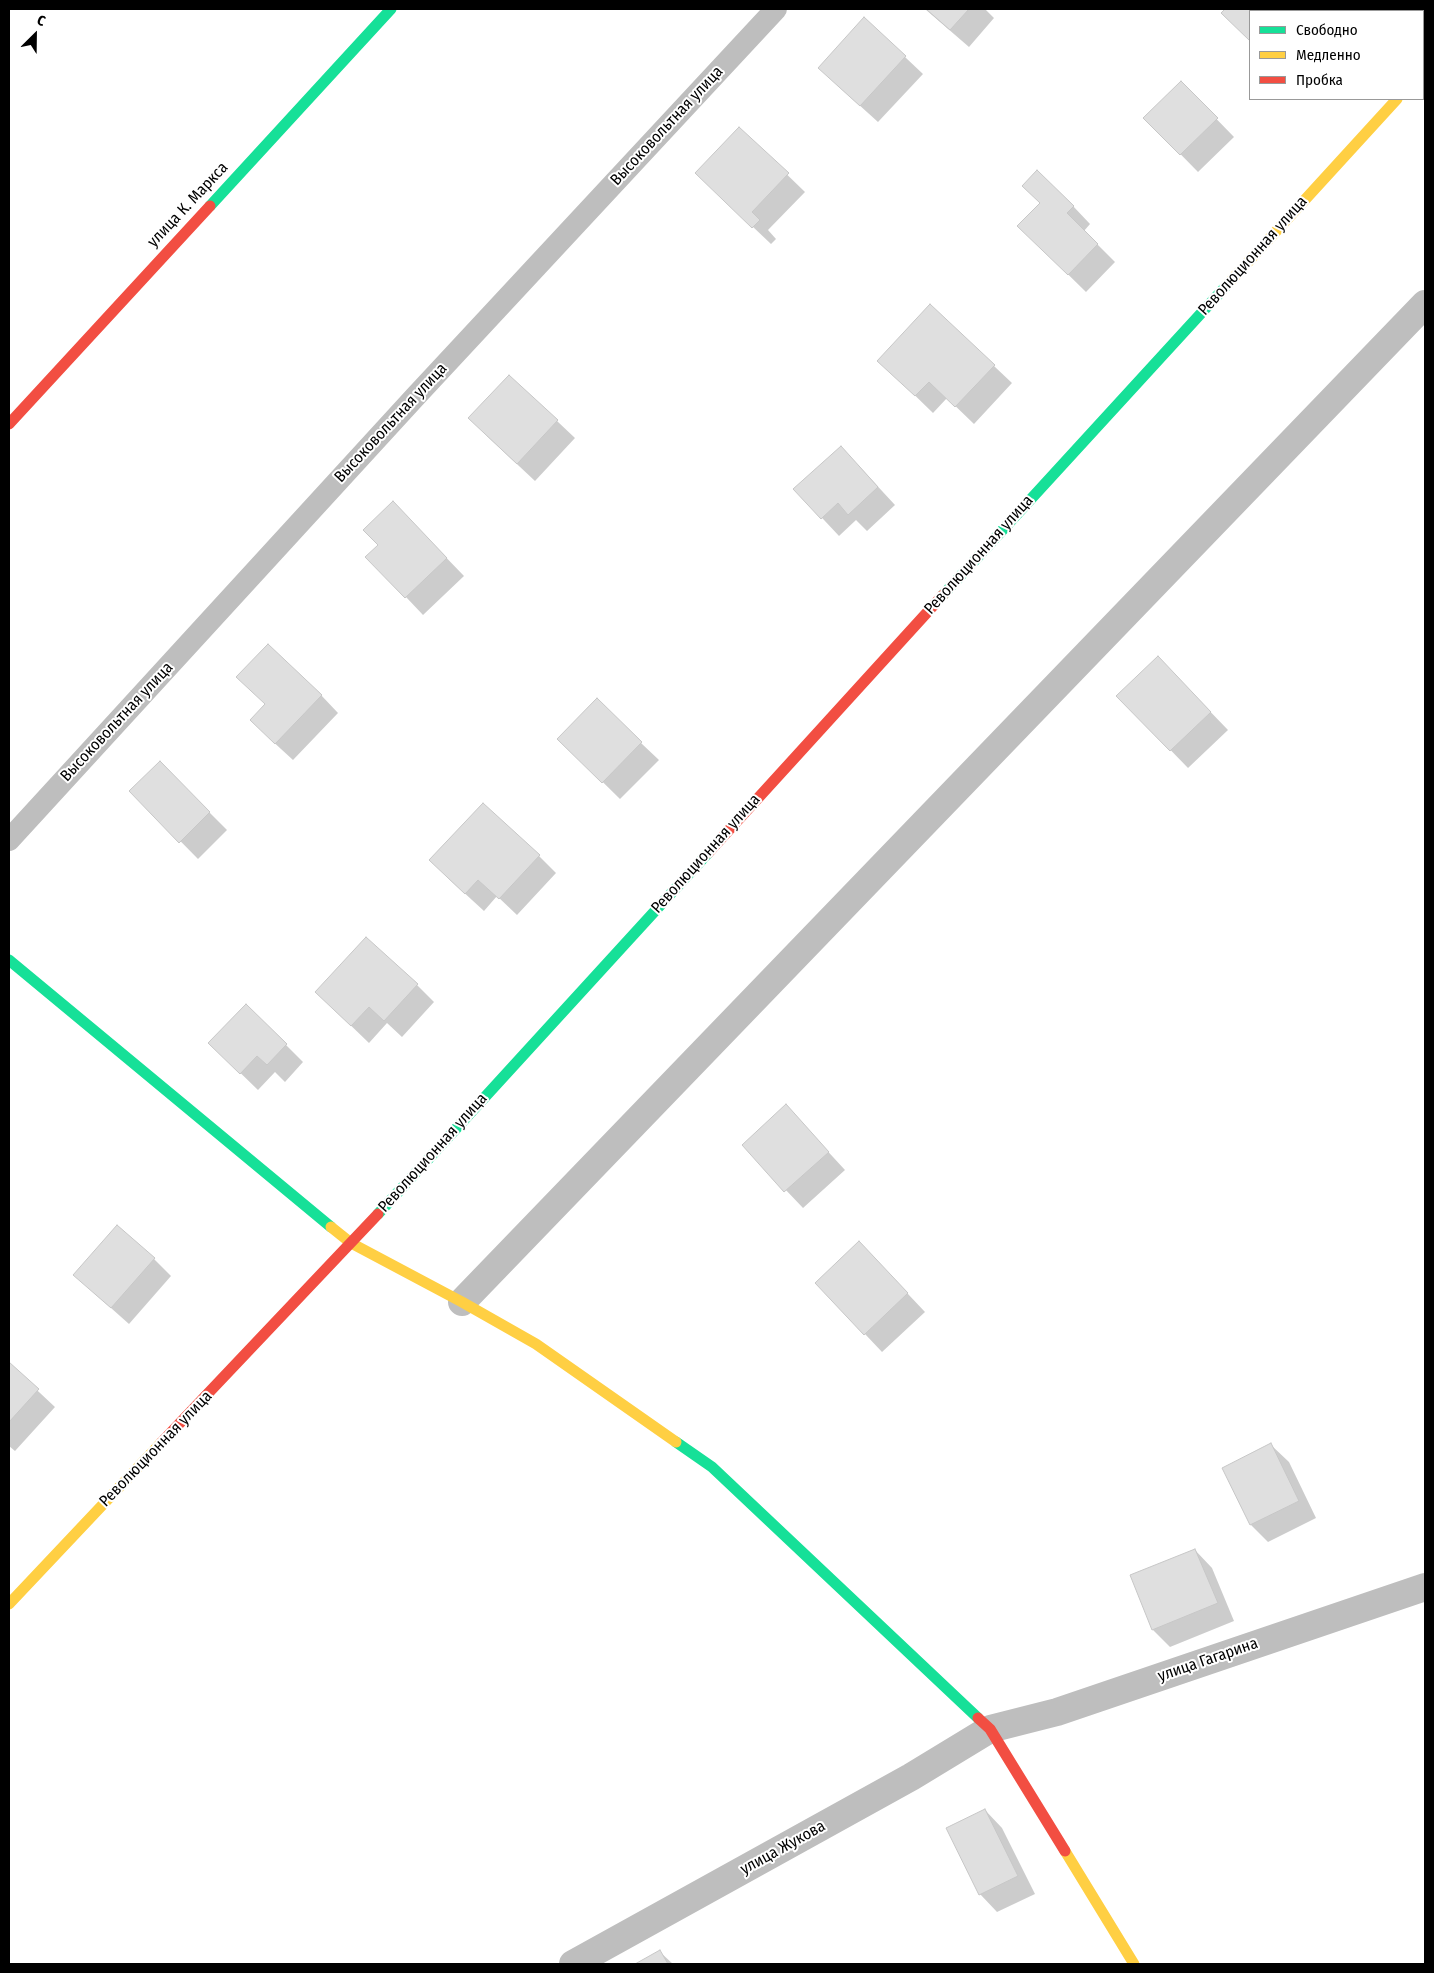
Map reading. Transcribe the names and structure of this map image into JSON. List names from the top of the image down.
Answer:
{
  "streets": {
    "street": [
      "улица К. Маркса",
      "Революционная улица",
      "улица Гагарина",
      "улица Жукова"
    ],
    "lane": ["Высоковольтная улица"]
  },
  "crossings": [
    ["улица Гагарина", "улица Жукова"]
  ],
  "legend": ["Свободно", "Медленно", "Пробка"],
  "north": "top right"
}
